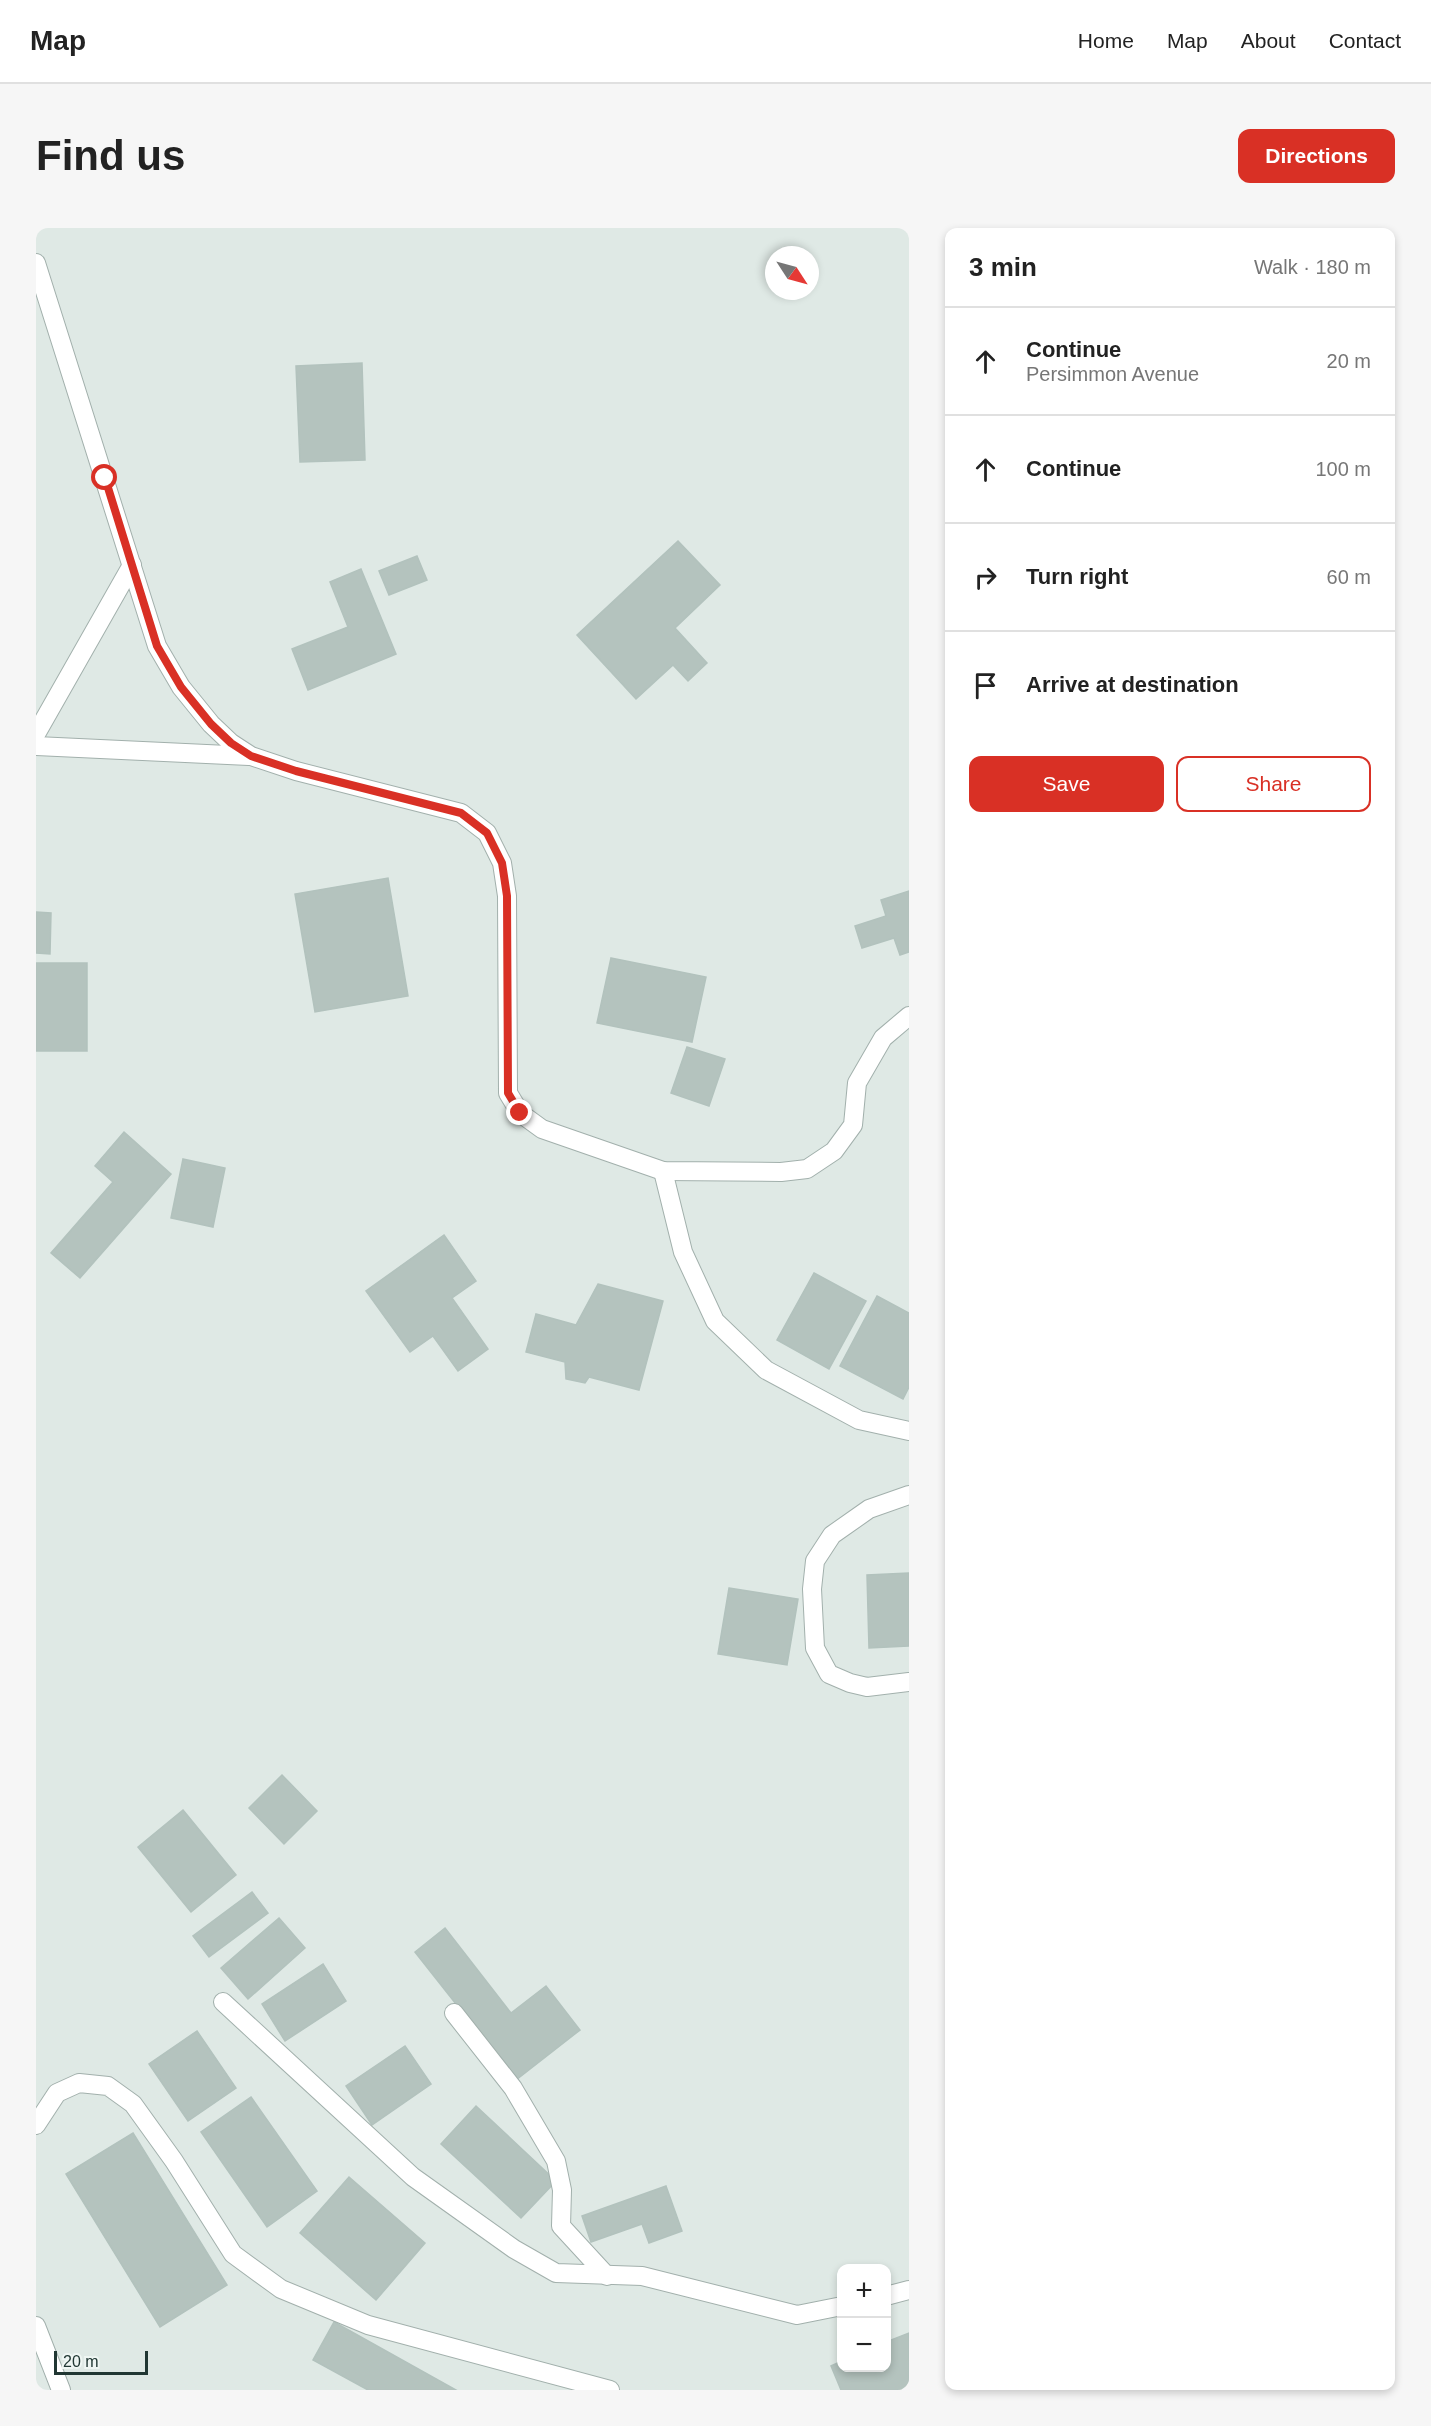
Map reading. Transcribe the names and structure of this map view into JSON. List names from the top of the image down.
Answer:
{
  "scale_bar": "20 m",
  "north": "bottom right",
  "page": {
    "header": "Map",
    "nav": [
      "Home",
      "Map",
      "About",
      "Contact"
    ],
    "buttons": [
      "Directions",
      ["Save", "Share"]
    ],
    "title": "Find us",
    "heading": ["3 min", "Walk · 180 m"],
    "list": [
      ["Continue", "Persimmon Avenue", "20 m"],
      ["Continue", "100 m"],
      ["Turn right", "60 m"],
      "Arrive at destination"
    ],
    "map_buttons": ["+", "−"],
    "scale": "20 m"
  }
}
